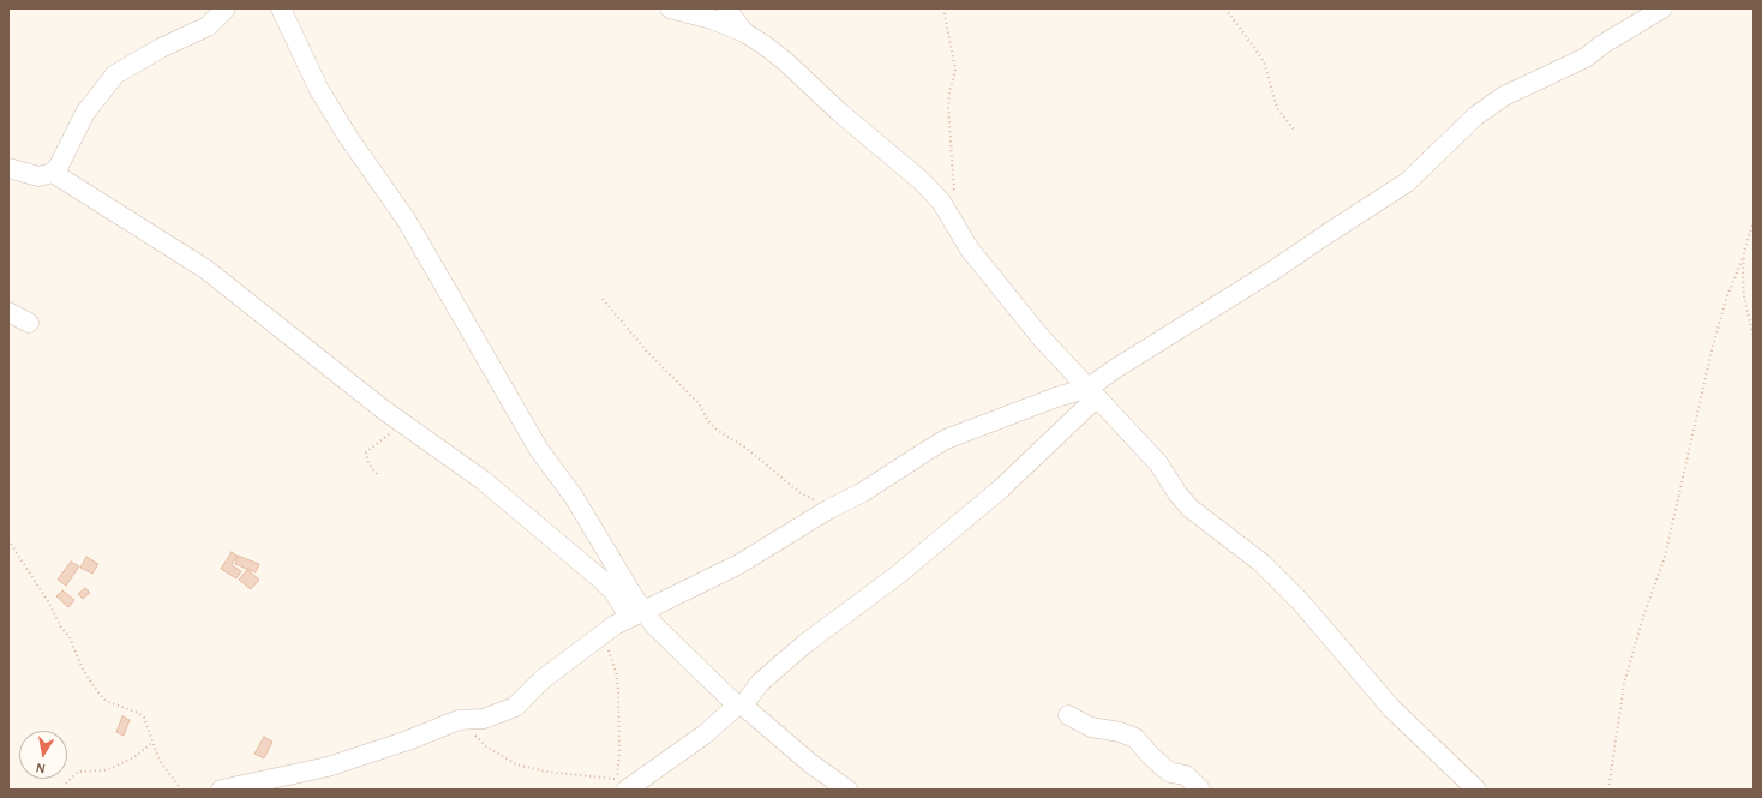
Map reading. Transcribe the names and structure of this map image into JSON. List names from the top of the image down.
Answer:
{
  "north": "bottom"
}
